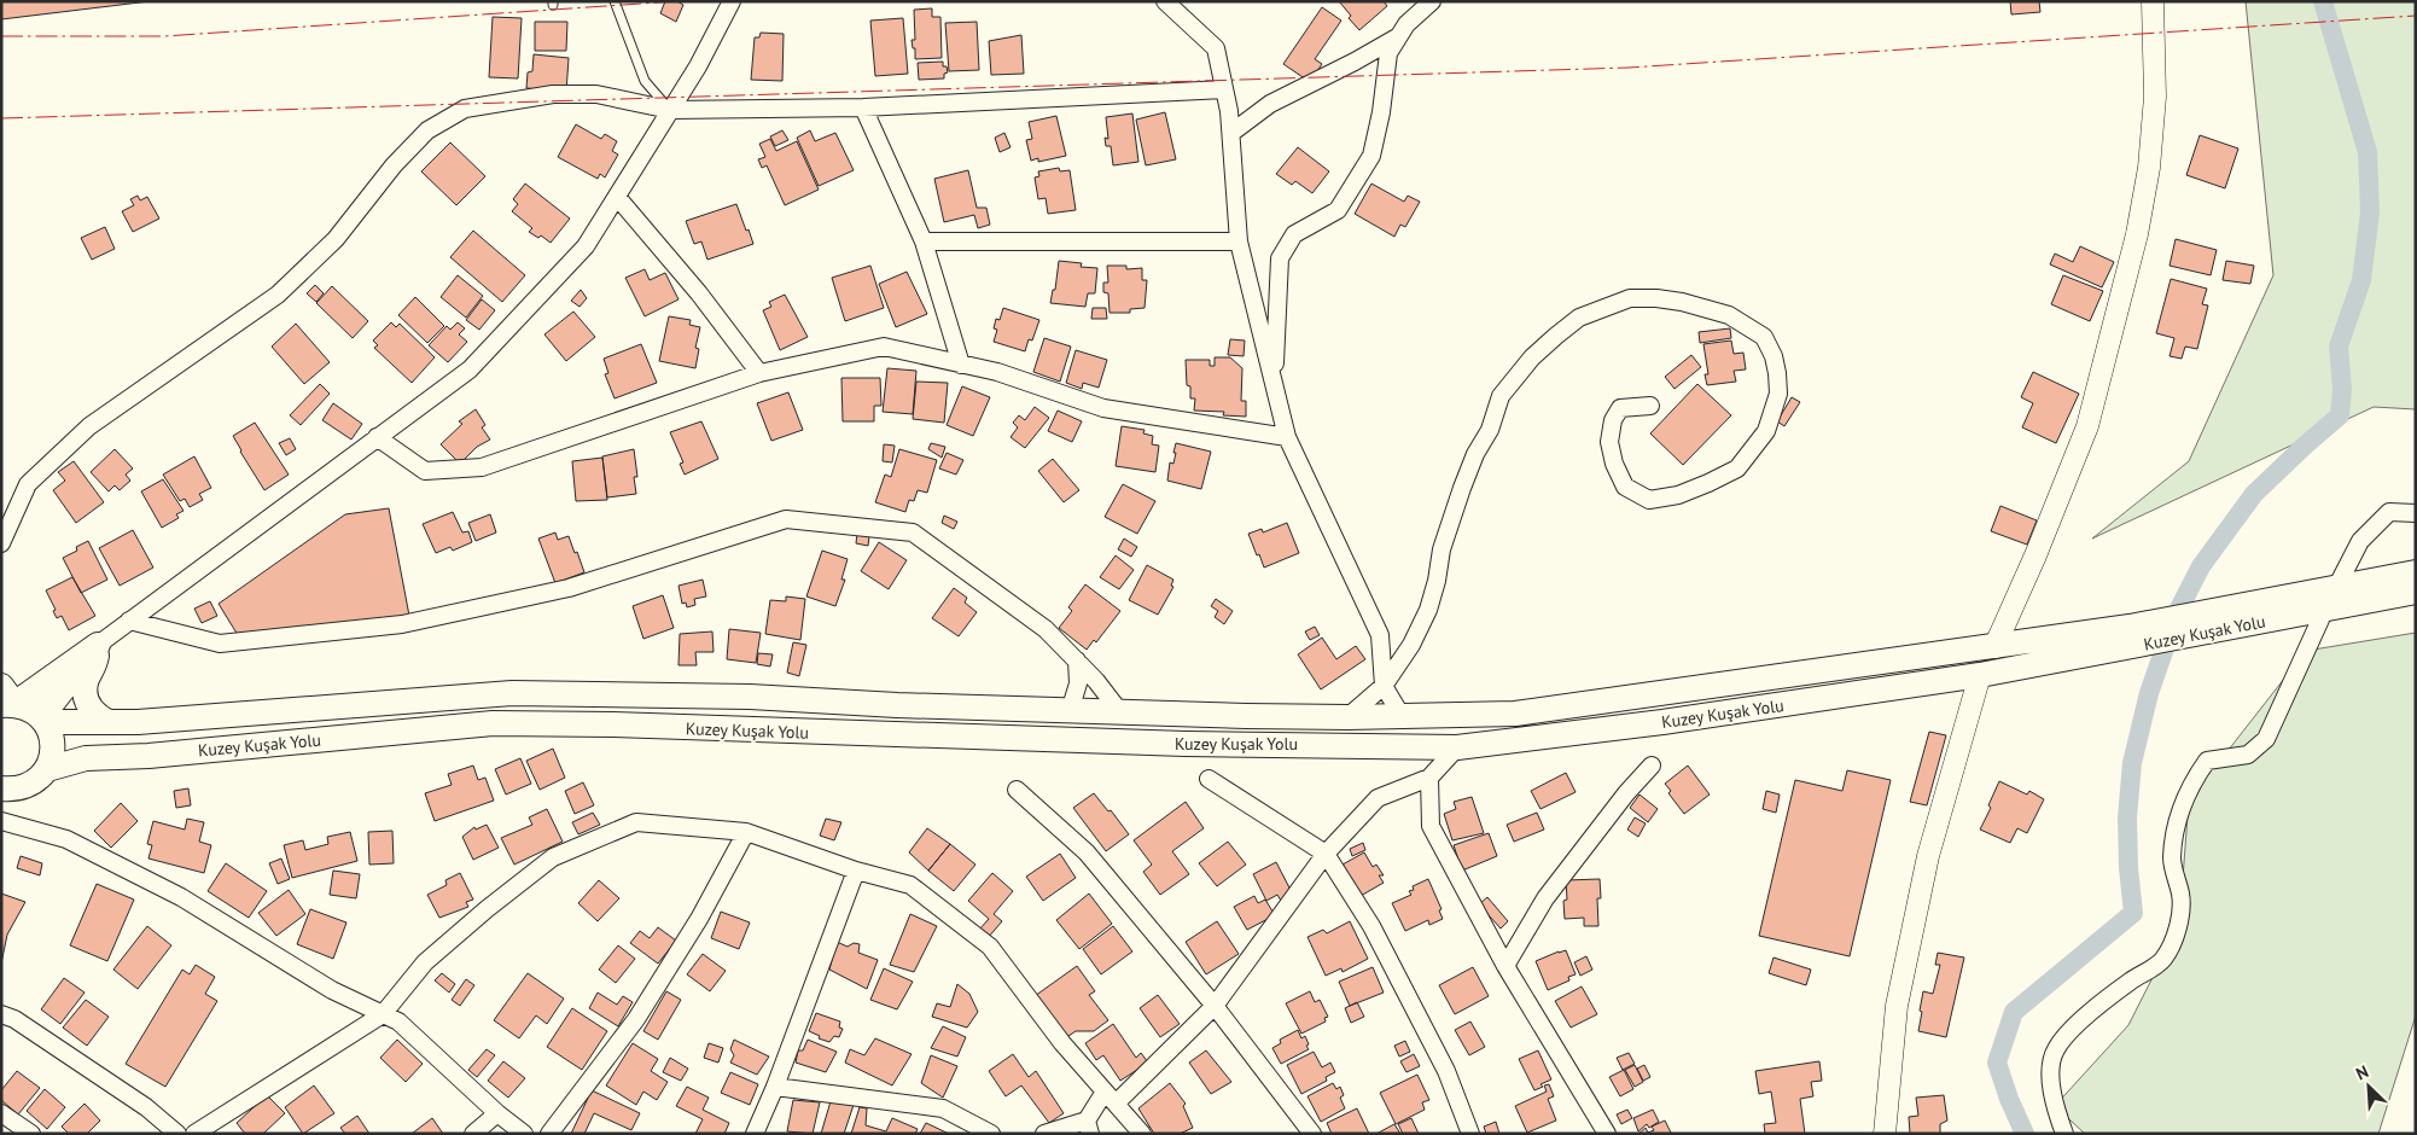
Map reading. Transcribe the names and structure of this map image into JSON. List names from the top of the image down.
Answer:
{
  "streets": {
    "main road": ["Kuzey Kuşak Yolu"]
  },
  "north": "top left"
}
